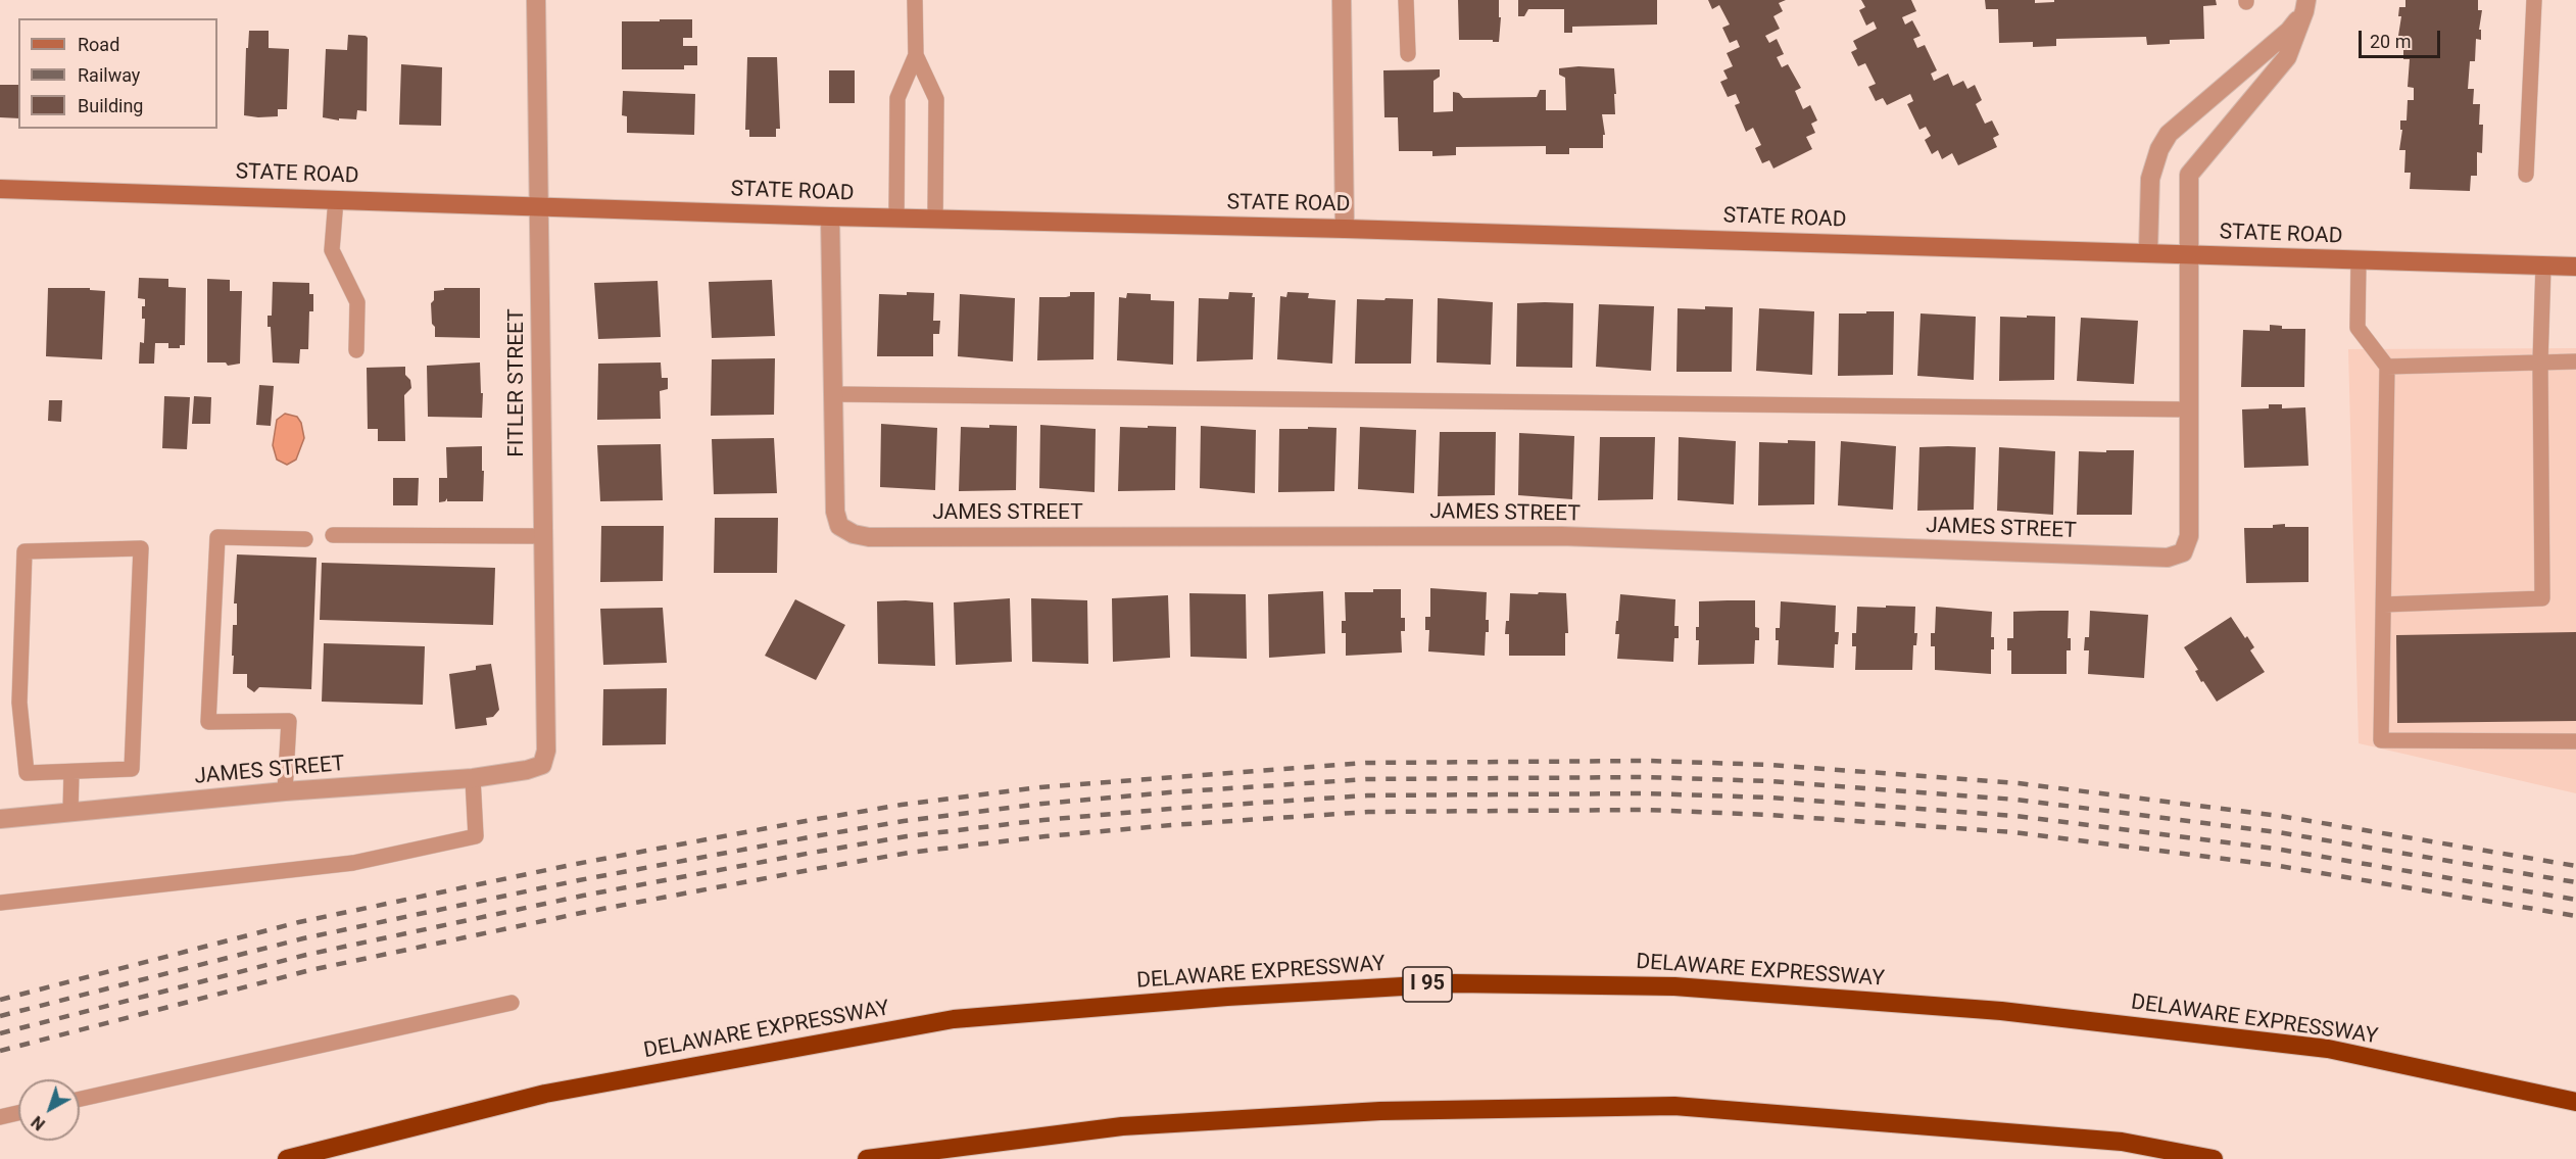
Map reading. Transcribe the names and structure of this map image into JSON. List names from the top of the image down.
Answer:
{
  "streets": {
    "highway": ["DELAWARE EXPRESSWAY", "I 95"],
    "main road": ["STATE ROAD"],
    "street": ["FITLER STREET", "JAMES STREET"]
  },
  "crossings": [
    ["STATE ROAD", "FITLER STREET"],
    ["STATE ROAD", "JAMES STREET"],
    ["FITLER STREET", "JAMES STREET"]
  ],
  "legend": ["Road", "Railway", "Building"],
  "scale_bar": "20 m",
  "north": "bottom left"
}
